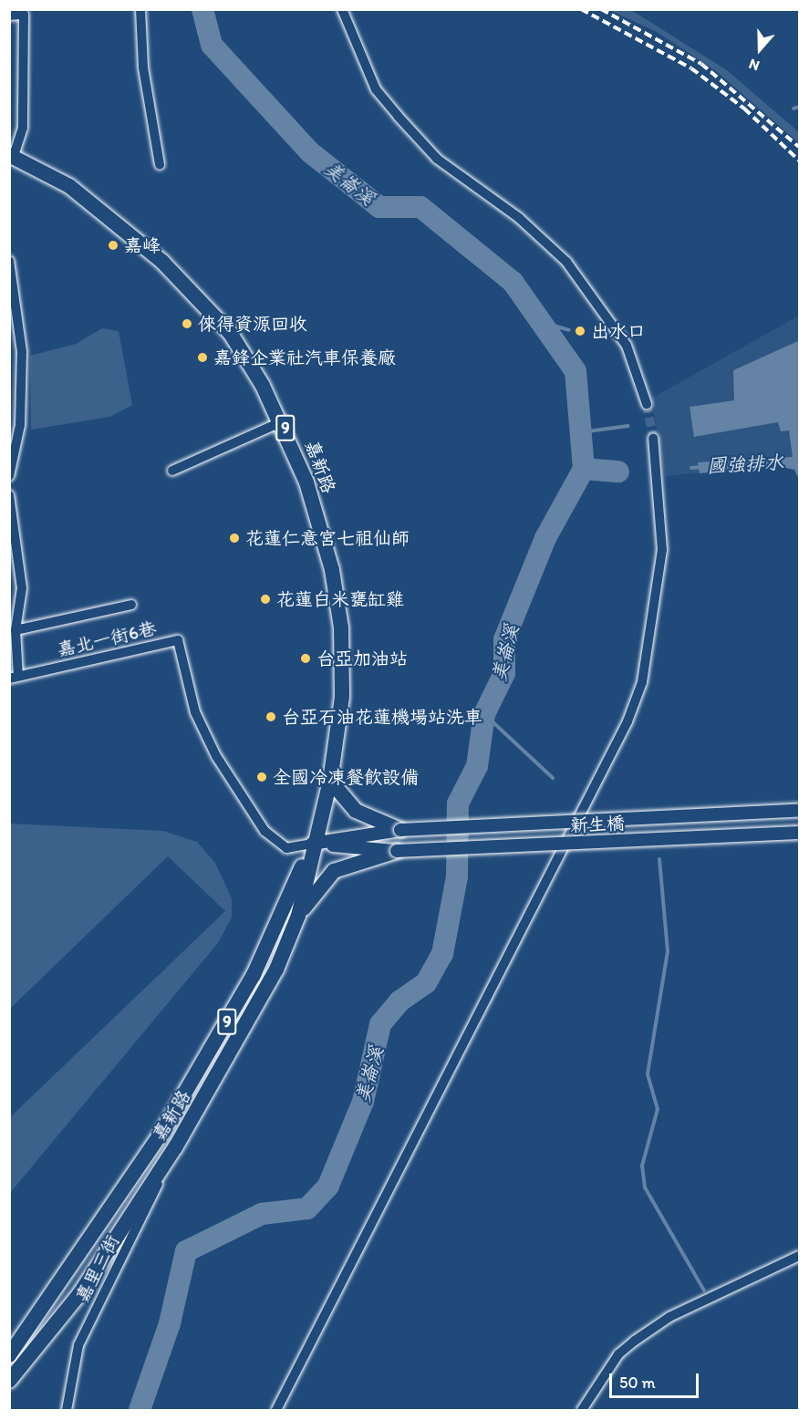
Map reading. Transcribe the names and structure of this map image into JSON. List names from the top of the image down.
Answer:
{
  "streets": {
    "main road": ["9", "嘉新路"],
    "street": ["嘉北一街6巷", "新生橋", "嘉里三街"]
  },
  "crossings": [
    ["嘉新路", "嘉北一街6巷"],
    ["嘉新路", "新生橋"],
    ["嘉新路", "嘉里三街"],
    ["嘉北一街6巷", "新生橋"]
  ],
  "water": ["美崙溪", "國強排水"],
  "places": [
    "嘉峰",
    "倈得資源回收",
    "出水口",
    "嘉鋒企業社汽車保養廠",
    "花蓮仁意宮七祖仙師",
    "花蓮白米甕缸雞",
    "台亞加油站",
    "台亞石油花蓮機場站洗車",
    "全國冷凍餐飲設備"
  ],
  "scale_bar": "50 m",
  "north": "bottom"
}
